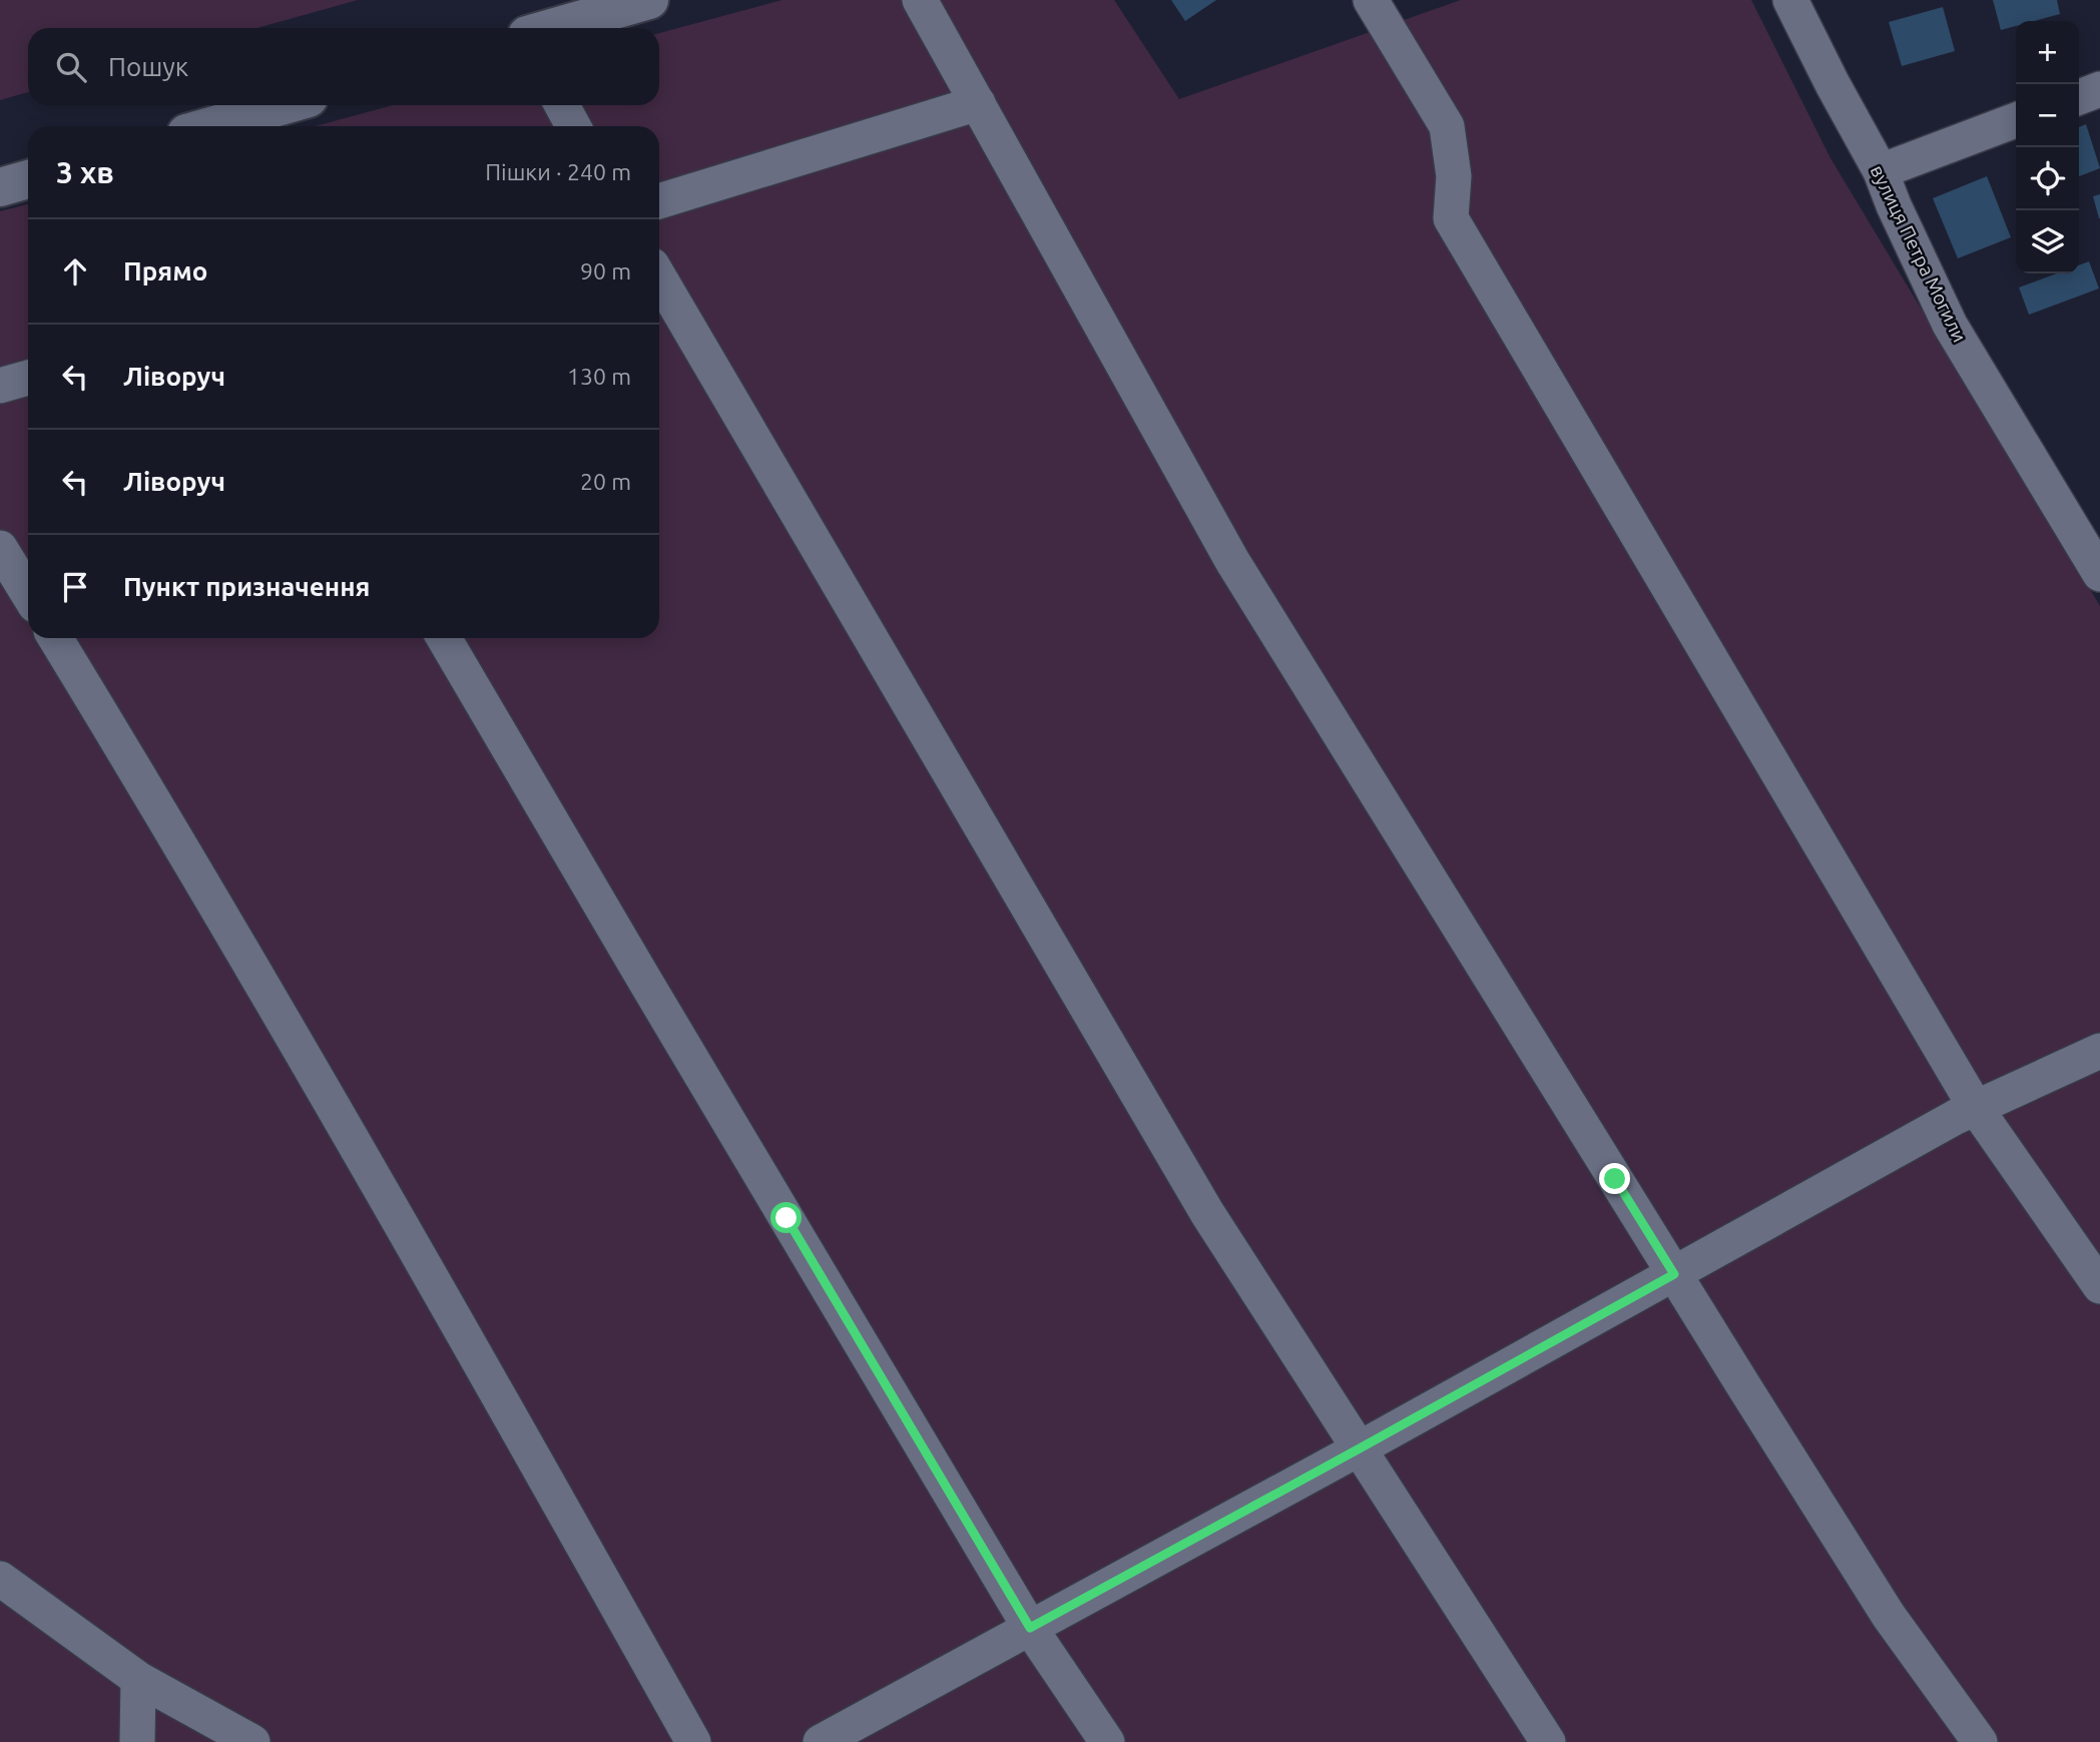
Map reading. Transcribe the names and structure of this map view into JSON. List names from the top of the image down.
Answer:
{
  "streets": {
    "street": ["вулиця Петра Могили"]
  },
  "page": {
    "map_buttons": ["+", "−"],
    "search": "Пошук",
    "heading": ["3 хв", "Пішки · 240 m"],
    "list": [
      ["Прямо", "90 m"],
      ["Ліворуч", "130 m"],
      ["Ліворуч", "20 m"],
      "Пункт призначення"
    ]
  }
}
